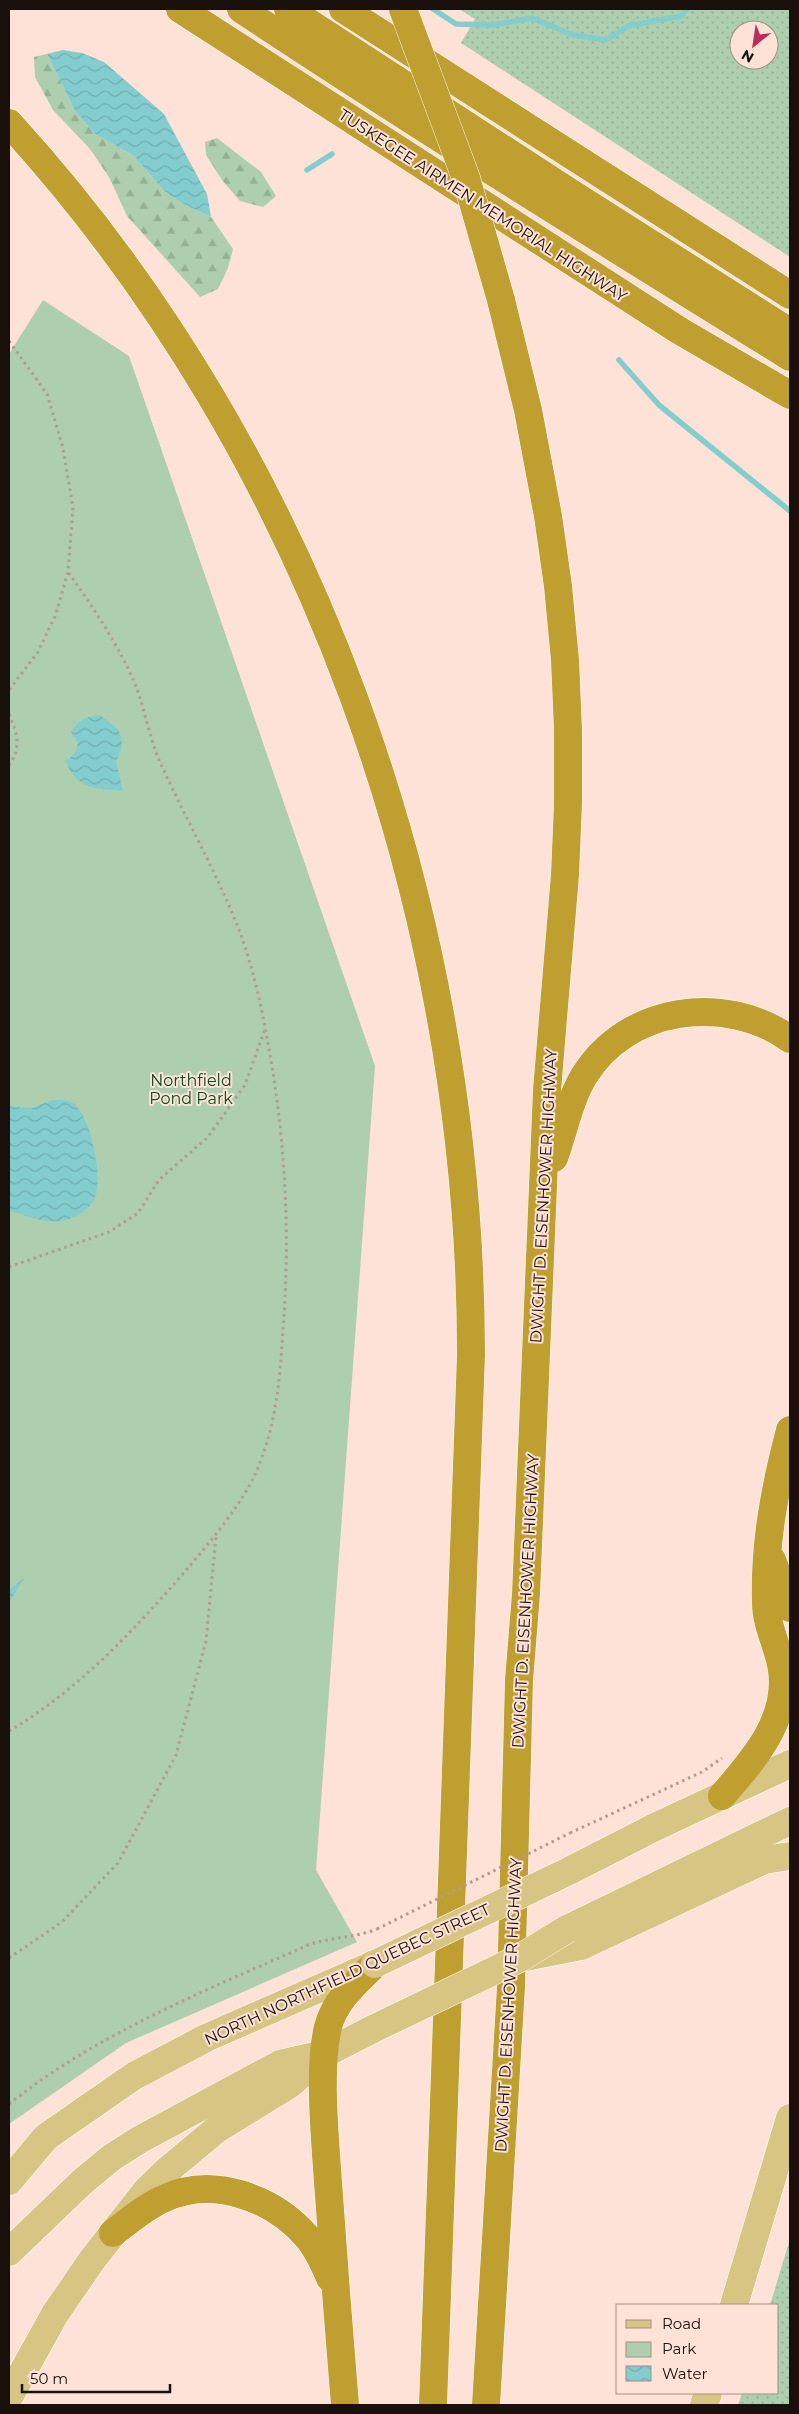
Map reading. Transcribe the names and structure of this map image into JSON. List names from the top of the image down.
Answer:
{
  "streets": {
    "highway": ["TUSKEGEE AIRMEN MEMORIAL HIGHWAY", "DWIGHT D. EISENHOWER HIGHWAY"],
    "main road": ["NORTH NORTHFIELD QUEBEC STREET"]
  },
  "parks": ["Northfield Pond Park"],
  "legend": ["Road", "Park", "Water"],
  "scale_bar": "50 m",
  "north": "bottom left"
}
